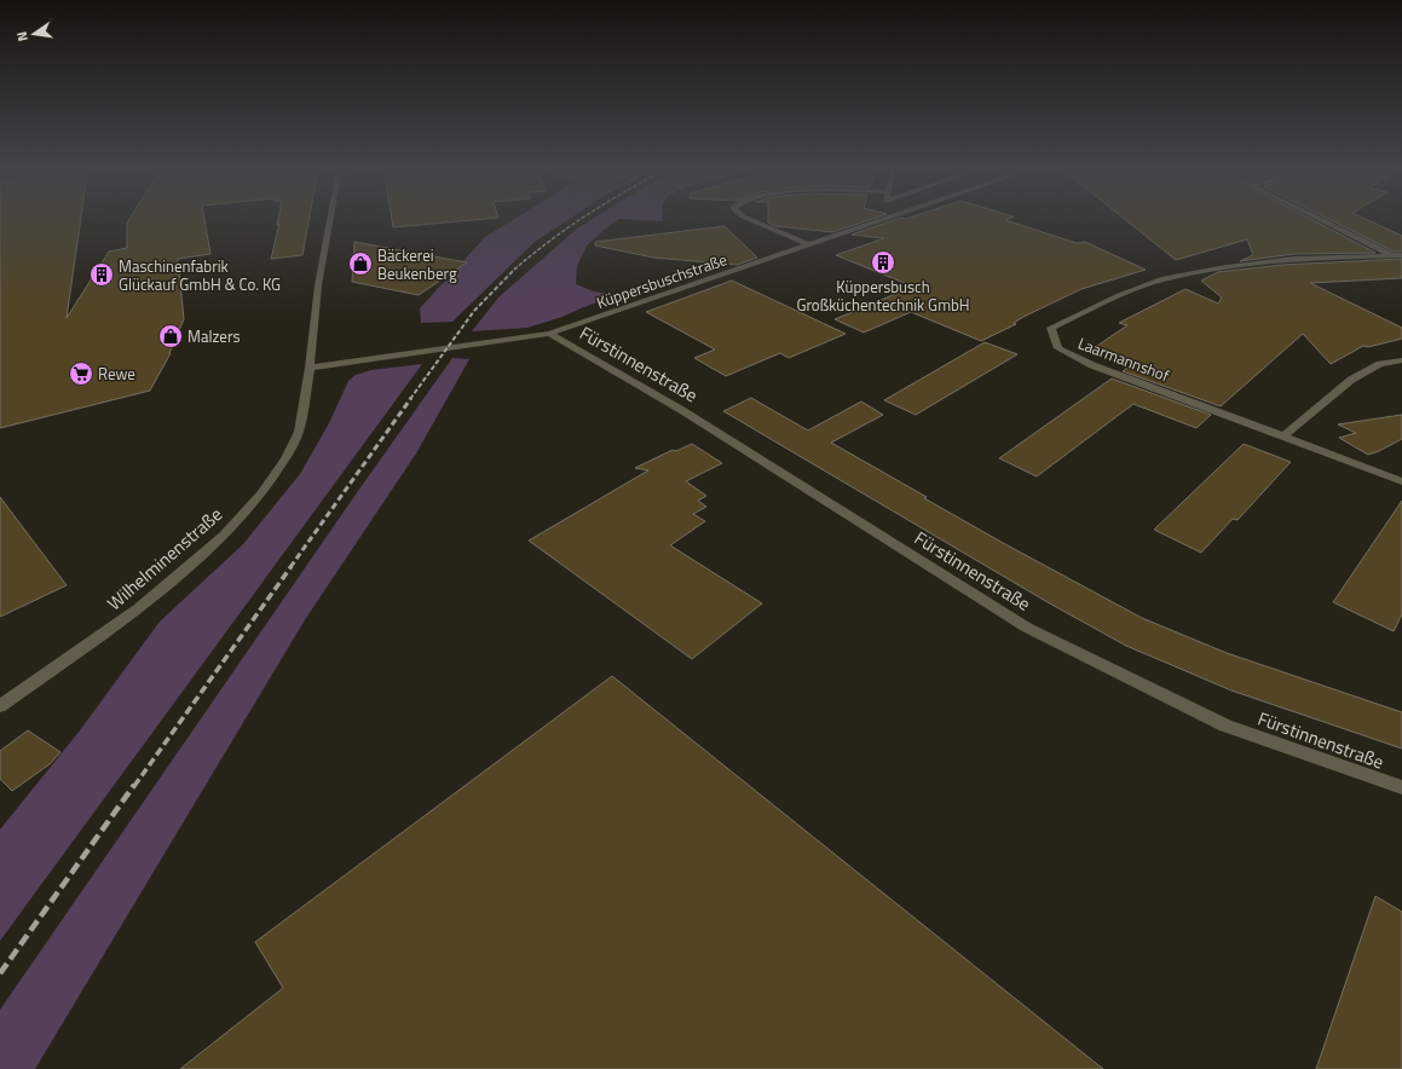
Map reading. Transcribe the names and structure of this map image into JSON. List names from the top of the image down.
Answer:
{
  "streets": {
    "street": [
      "Küppersbuschstraße",
      "Laarmannshof",
      "Fürstinnenstraße",
      "Wilhelminenstraße"
    ]
  },
  "crossings": [
    ["Küppersbuschstraße", "Fürstinnenstraße"],
    ["Küppersbuschstraße", "Wilhelminenstraße"]
  ],
  "places": {
    "building": ["Küppersbusch Großküchentechnik GmbH", "Maschinenfabrik Glückauf GmbH & Co. KG"],
    "shop": ["Bäckerei Beukenberg", "Malzers"],
    "supermarket": ["Rewe"]
  },
  "north": "left"
}
